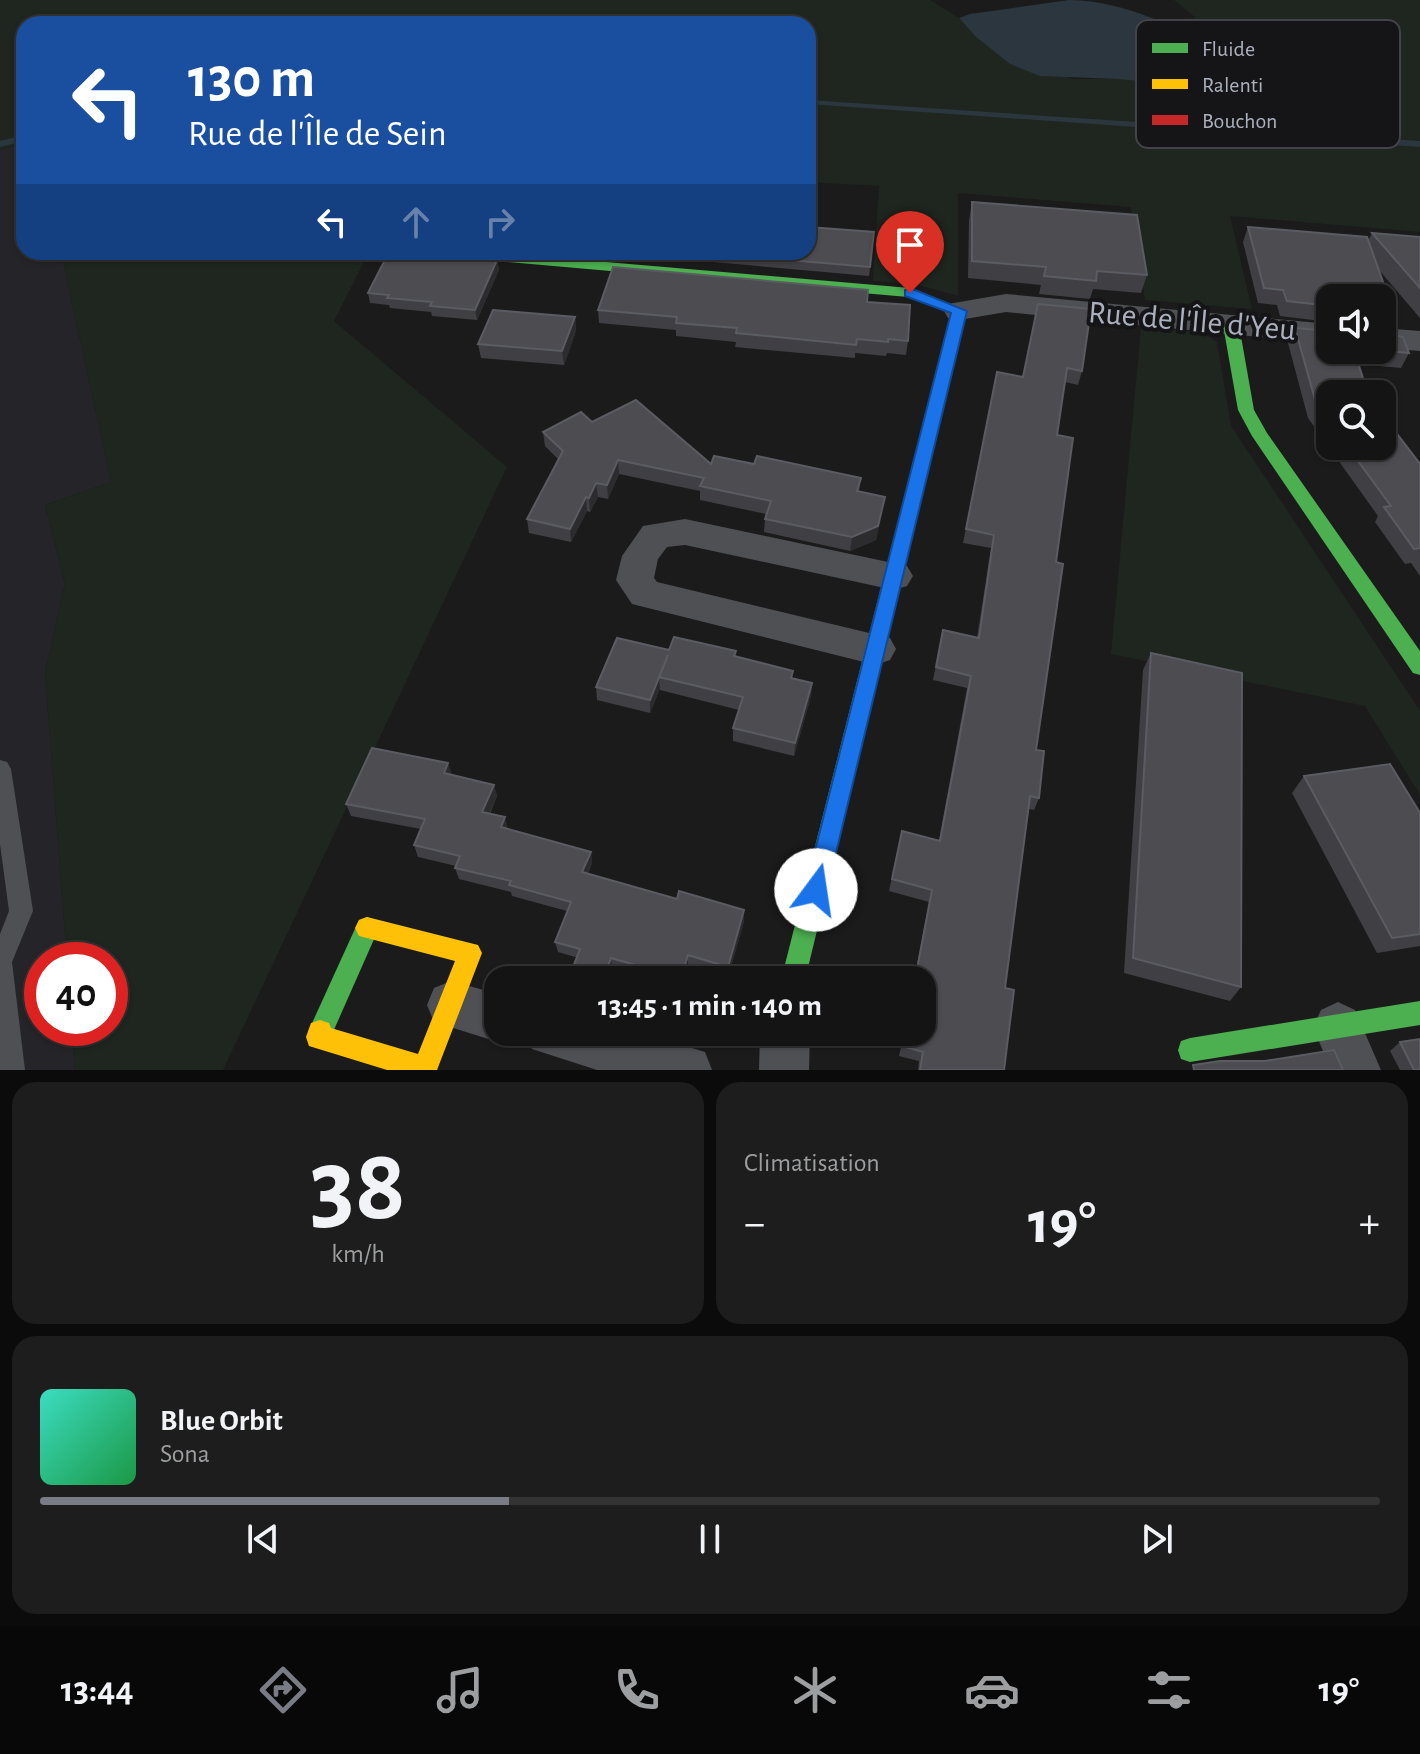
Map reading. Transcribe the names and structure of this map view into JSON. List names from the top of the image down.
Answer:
{
  "streets": {
    "street": ["Rue de l'Île d'Yeu"]
  },
  "legend": ["Fluide", "Ralenti", "Bouchon"],
  "page": {
    "turn": ["130 m", "Rue de l'Île de Sein"],
    "limit": "40",
    "trip": "13:45 · 1 min · 140 m",
    "tile": [
      ["38", "km/h"],
      "Climatisation"
    ],
    "heat": ["−", "19°", "+"],
    "song": ["Blue Orbit", "Sona"],
    "tabs": ["13:44", "19°"]
  }
}
